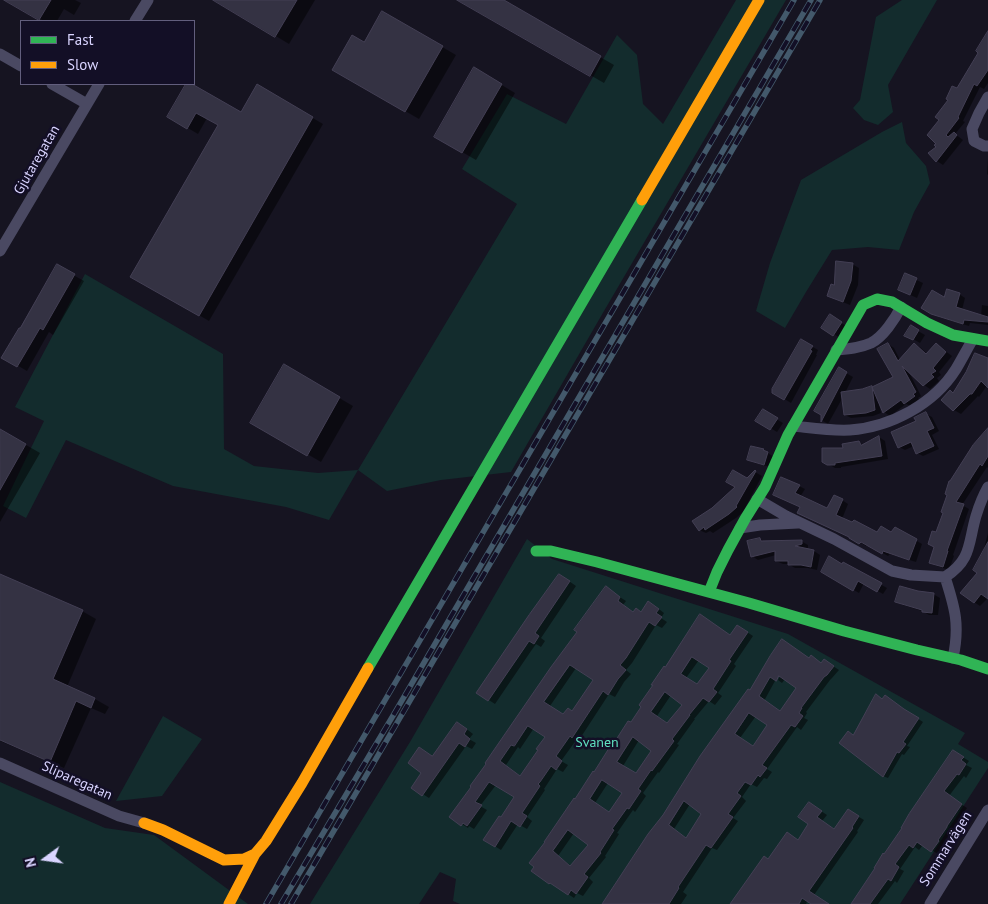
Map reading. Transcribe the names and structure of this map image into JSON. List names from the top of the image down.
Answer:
{
  "streets": {
    "street": ["Gjutaregatan", "Sliparegatan", "Sommarvägen"]
  },
  "parks": ["Svanen"],
  "legend": ["Fast", "Slow"],
  "north": "left"
}
